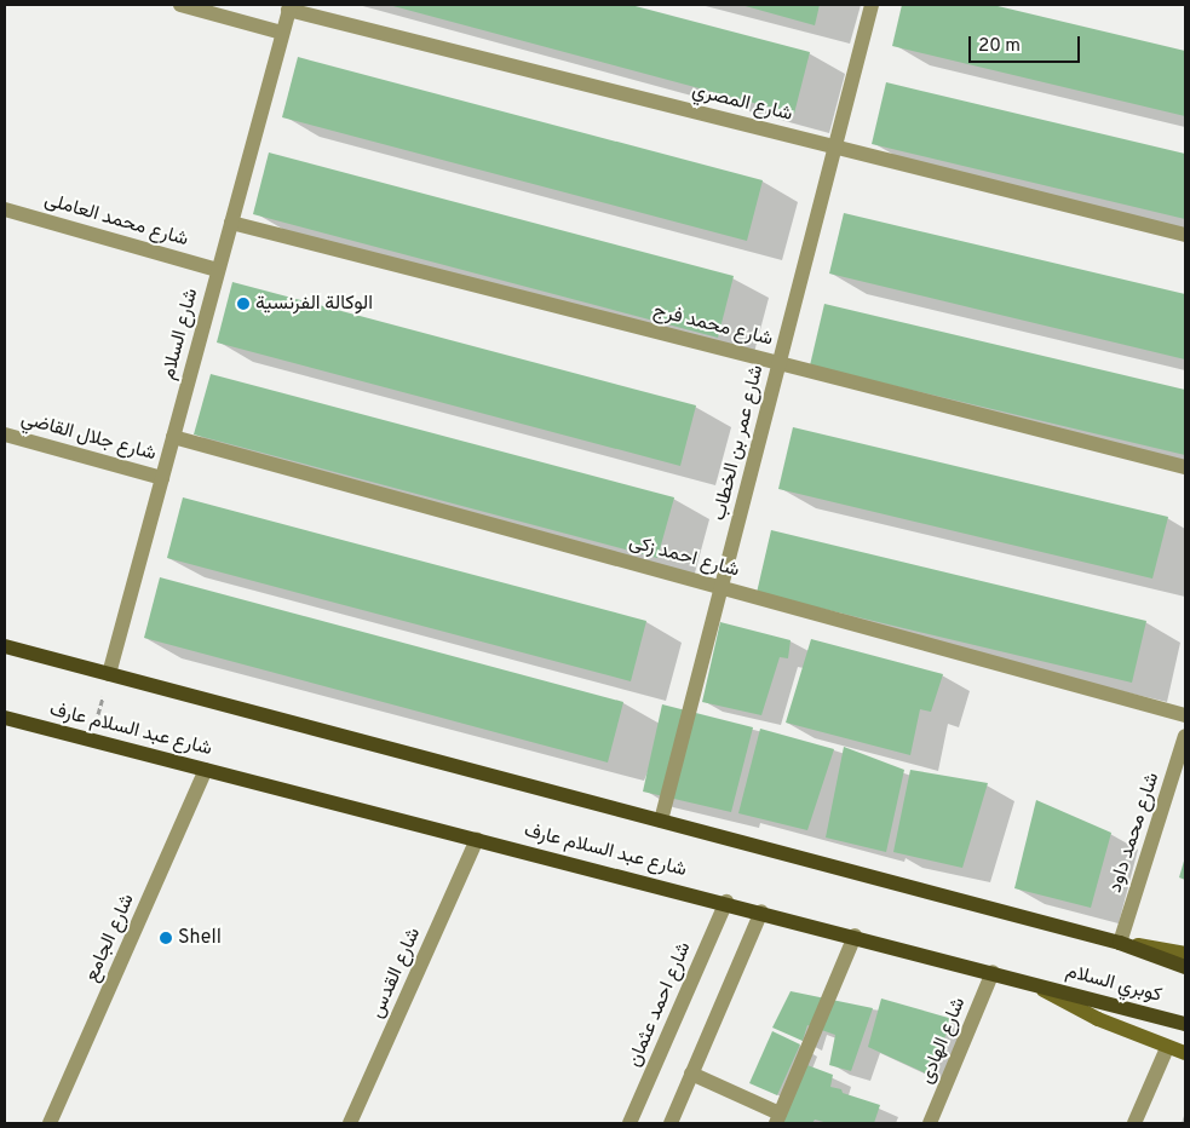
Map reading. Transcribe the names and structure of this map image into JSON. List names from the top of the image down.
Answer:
{
  "streets": {
    "main road": ["شارع عبد السلام عارف", "كوبري السلام"],
    "street": [
      "شارع المصري",
      "شارع محمد العاملى",
      "شارع محمد فرج",
      "شارع السلام",
      "شارع جلال القاضي",
      "شارع عمر بن الخطاب",
      "شارع احمد زكى",
      "شارع محمد داود",
      "شارع الجامع",
      "شارع القدس",
      "شارع احمد عثمان",
      "شارع الهادى"
    ]
  },
  "crossings": [
    ["شارع المصري", "شارع السلام"],
    ["شارع المصري", "شارع عمر بن الخطاب"],
    ["شارع محمد العاملى", "شارع السلام"],
    ["شارع محمد فرج", "شارع السلام"],
    ["شارع محمد فرج", "شارع عمر بن الخطاب"],
    ["شارع السلام", "شارع جلال القاضي"],
    ["شارع السلام", "شارع احمد زكى"],
    ["شارع عمر بن الخطاب", "شارع احمد زكى"],
    ["شارع عبد السلام عارف", "شارع الجامع"],
    ["شارع عبد السلام عارف", "شارع القدس"],
    ["شارع عبد السلام عارف", "كوبري السلام"],
    ["شارع عبد السلام عارف", "شارع احمد عثمان"],
    ["شارع عبد السلام عارف", "شارع الهادى"],
    ["شارع محمد داود", "كوبري السلام"]
  ],
  "places": ["الوكالة الفرنسية", "Shell"],
  "scale_bar": "20 m"
}
